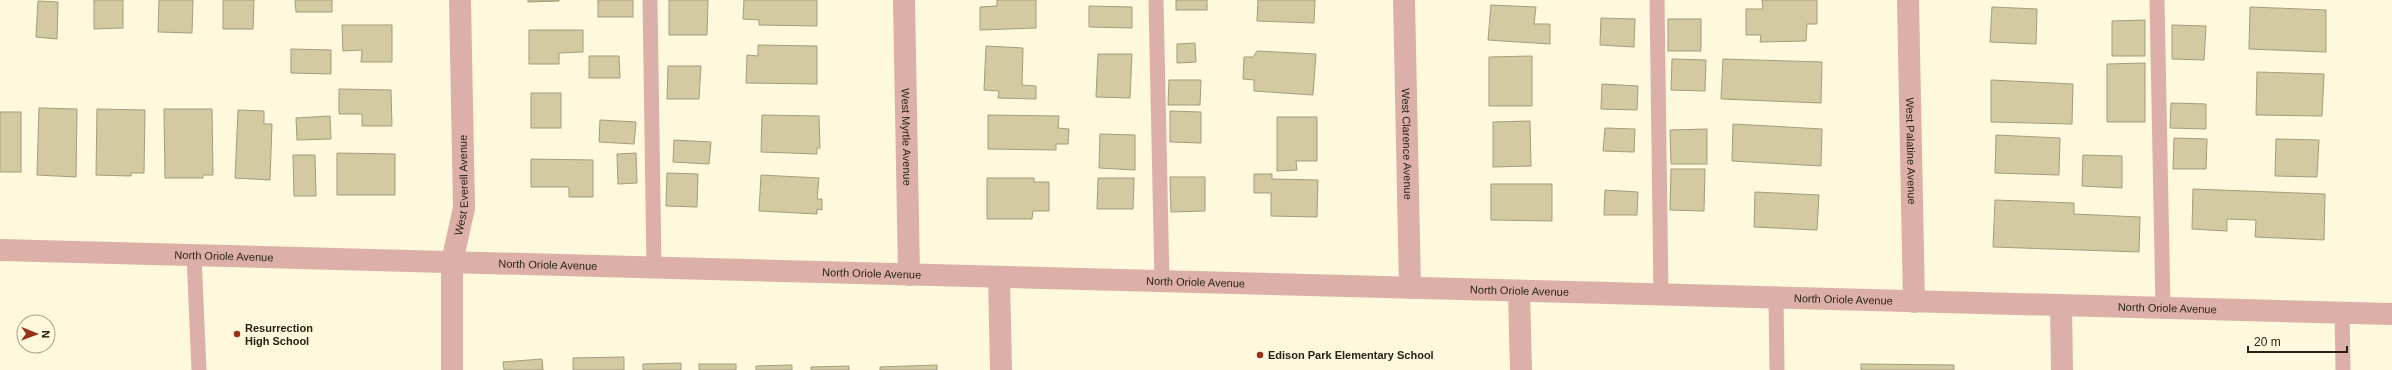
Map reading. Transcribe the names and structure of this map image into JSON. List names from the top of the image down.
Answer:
{
  "streets": {
    "street": [
      "West Myrtle Avenue",
      "West Clarence Avenue",
      "West Palatine Avenue",
      "West Everell Avenue",
      "North Oriole Avenue"
    ]
  },
  "crossings": [
    ["West Myrtle Avenue", "North Oriole Avenue"],
    ["West Clarence Avenue", "North Oriole Avenue"],
    ["West Palatine Avenue", "North Oriole Avenue"],
    ["West Everell Avenue", "North Oriole Avenue"]
  ],
  "places": ["Resurrection High School", "Edison Park Elementary School"],
  "scale_bar": "20 m",
  "north": "right"
}
